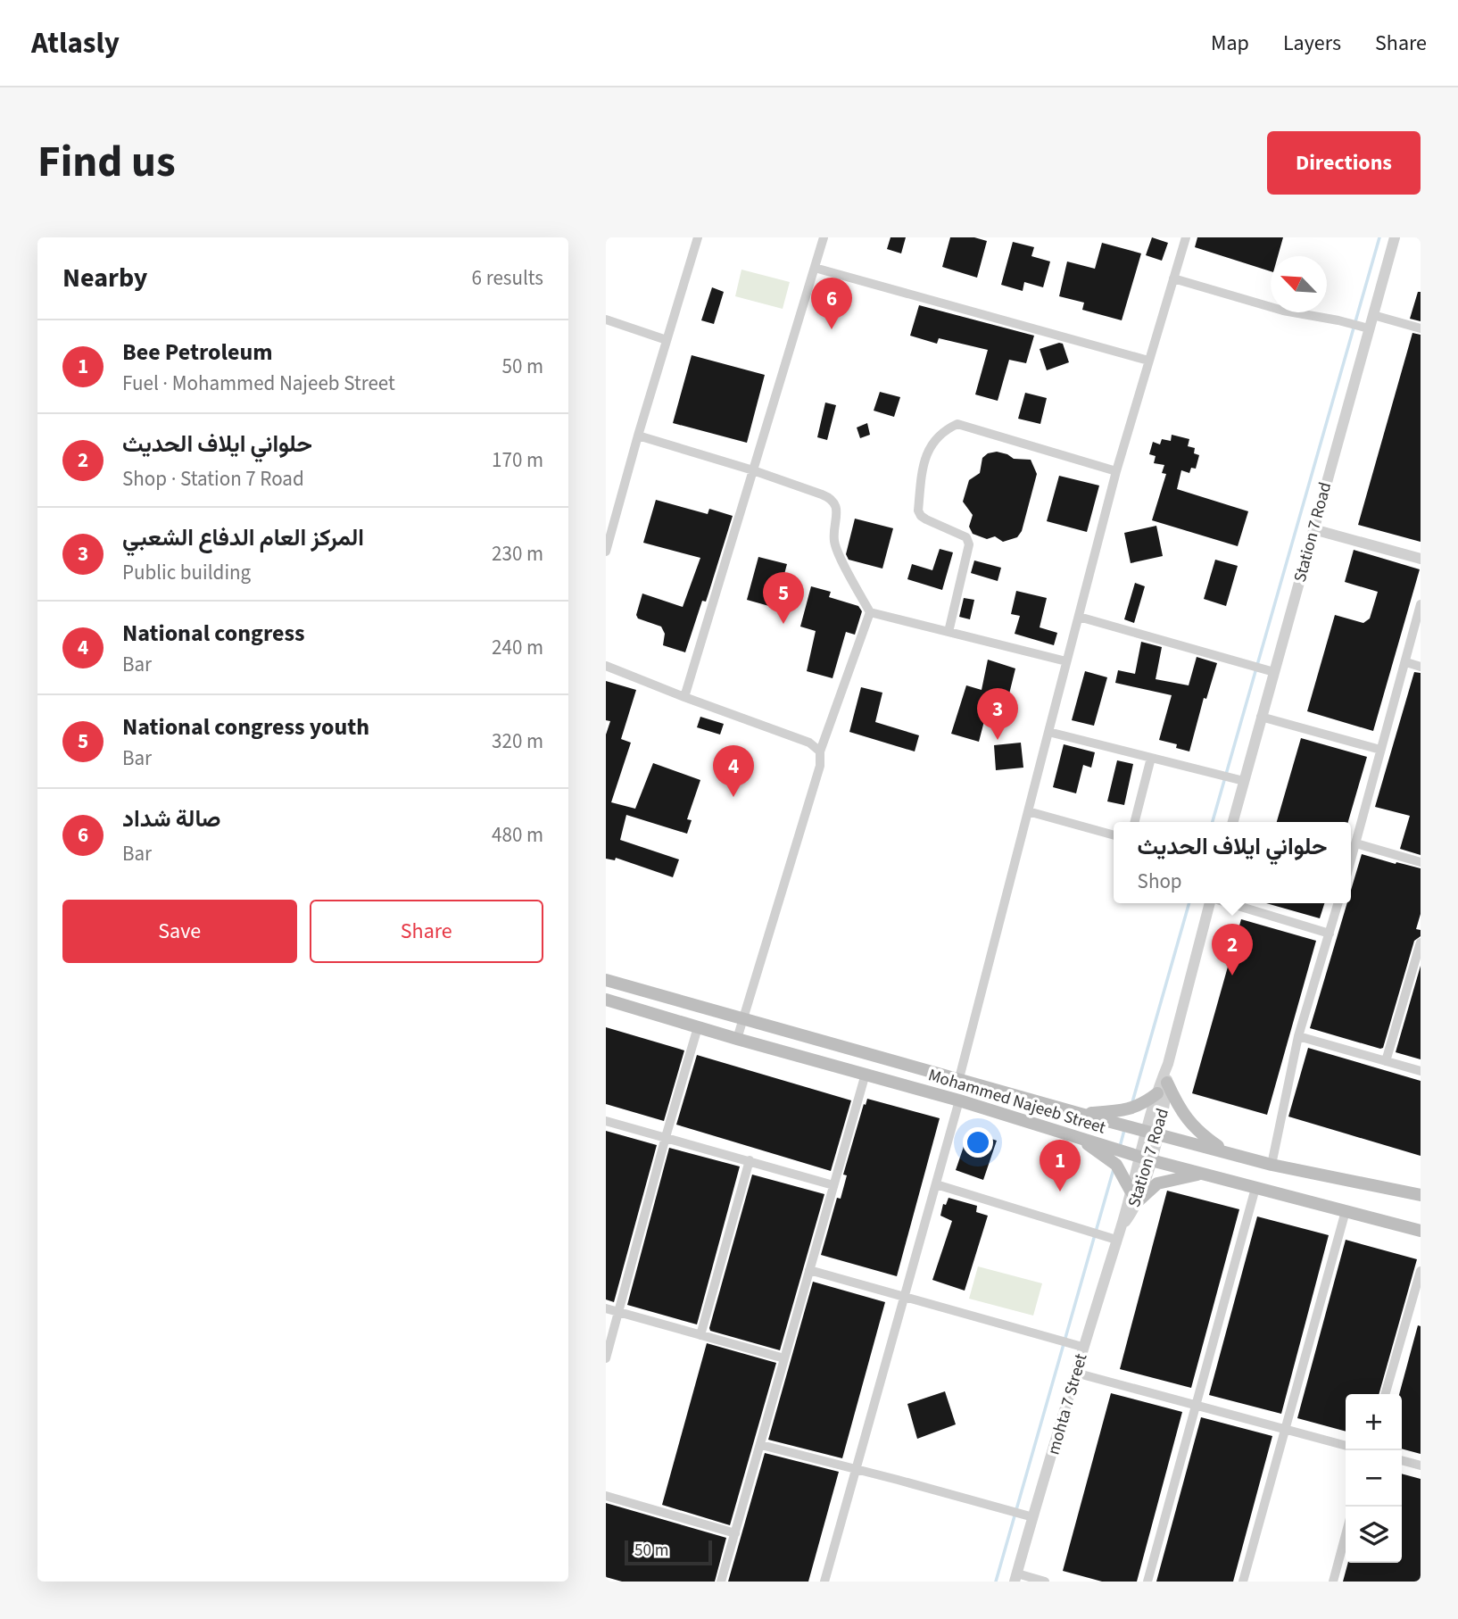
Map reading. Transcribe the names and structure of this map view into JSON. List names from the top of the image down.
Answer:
{
  "streets": {
    "main road": ["Mohammed Najeeb Street"],
    "street": ["Station 7 Road", "mohta 7 Street"]
  },
  "crossings": [
    ["Station 7 Road", "Mohammed Najeeb Street"],
    ["Station 7 Road", "mohta 7 Street"]
  ],
  "scale_bar": "50 m",
  "north": "top left",
  "page": {
    "header": "Atlasly",
    "nav": ["Map", "Layers", "Share"],
    "title": "Find us",
    "buttons": [
      "Directions",
      ["Save", "Share"]
    ],
    "heading": ["Nearby", "6 results"],
    "pins": [
      "6",
      "5",
      "3",
      "4",
      "2",
      "1"
    ],
    "list": [
      {
        "mark": "1",
        "name": "Bee Petroleum",
        "note": "Fuel · Mohammed Najeeb Street",
        "value": "50 m"
      },
      {
        "mark": "2",
        "name": "حلواني ايلاف الحديث",
        "note": "Shop · Station 7 Road",
        "value": "170 m"
      },
      {
        "mark": "3",
        "name": "المركز العام الدفاع الشعبي",
        "note": "Public building",
        "value": "230 m"
      },
      {
        "mark": "4",
        "name": "National congress",
        "note": "Bar",
        "value": "240 m"
      },
      {
        "mark": "5",
        "name": "National congress youth",
        "note": "Bar",
        "value": "320 m"
      },
      {
        "mark": "6",
        "name": "صالة شداد",
        "note": "Bar",
        "value": "480 m"
      }
    ],
    "popup": ["حلواني ايلاف الحديث", "Shop"],
    "map_buttons": ["+", "−"],
    "scale": "50 m"
  }
}
